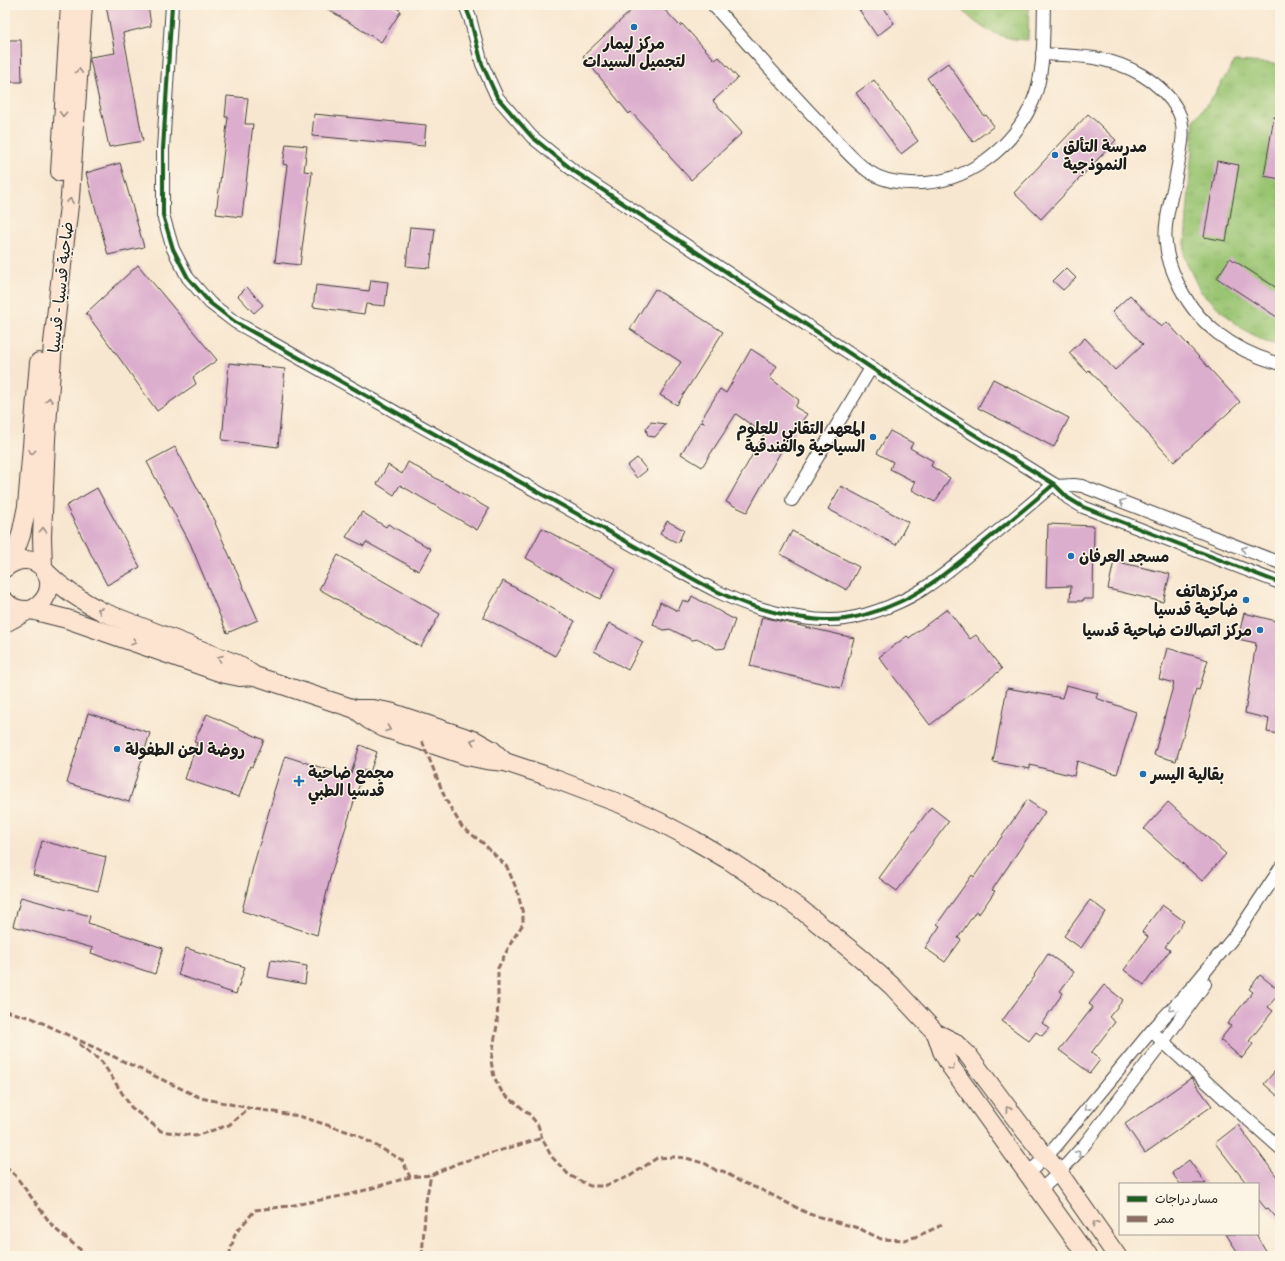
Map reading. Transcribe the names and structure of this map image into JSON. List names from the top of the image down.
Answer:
{
  "streets": {
    "main road": ["ضاحية قدسيا - قدسيا"]
  },
  "places": {
    "other": [
      "مركز ليمار لتجميل السيدات",
      "مدرسة التألق النموذجية",
      "المعهد التقاني للعلوم السياحية والفندقية",
      "مسجد العرفان",
      "مركزهاتف ضاحية قدسيا",
      "مركز اتصالات ضاحية قدسيا",
      "روضة لحن الطفولة",
      "بقالية اليسر"
    ],
    "health": ["مجمع ضاحية قدسيا الطبي"]
  },
  "legend": ["مسار دراجات", "ممر"]
}
